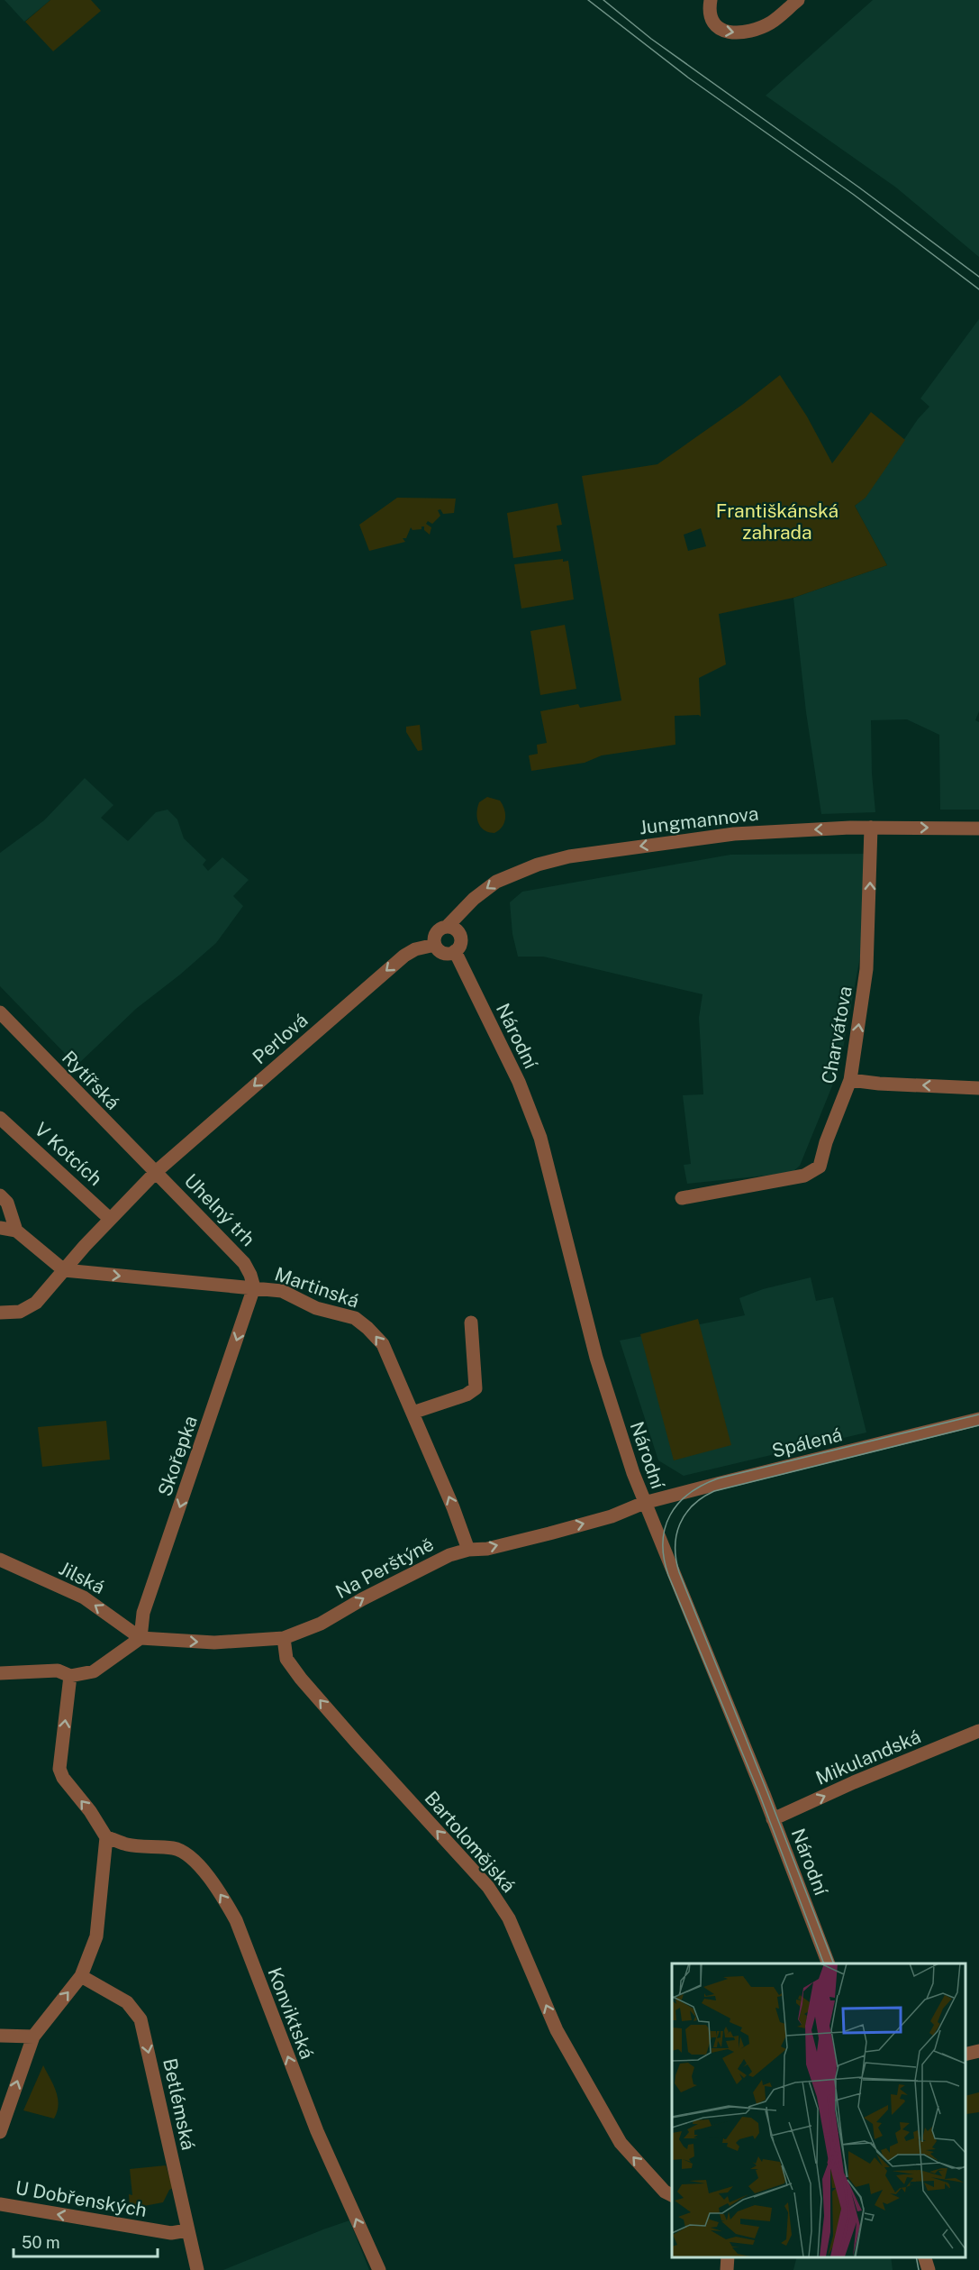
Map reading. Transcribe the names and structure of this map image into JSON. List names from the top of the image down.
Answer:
{
  "streets": {
    "street": [
      "Jungmannova",
      "Charvátova",
      "Národní",
      "Perlová",
      "Rytířská",
      "V Kotcích",
      "Uhelný trh",
      "Martinská",
      "Spálená",
      "Skořepka",
      "Na Perštýně",
      "Jilská",
      "Mikulandská",
      "Bartolomějská",
      "Konviktská",
      "Betlémská",
      "U Dobřenských"
    ]
  },
  "crossings": [
    ["Jungmannova", "Charvátova"],
    ["Jungmannova", "Národní"],
    ["Jungmannova", "Perlová"],
    ["Národní", "Perlová"],
    ["Národní", "Spálená"],
    ["Národní", "Na Perštýně"],
    ["Národní", "Mikulandská"],
    ["Perlová", "Rytířská"],
    ["Perlová", "Uhelný trh"],
    ["Rytířská", "Uhelný trh"],
    ["V Kotcích", "Uhelný trh"],
    ["Uhelný trh", "Martinská"],
    ["Uhelný trh", "Skořepka"],
    ["Martinská", "Skořepka"],
    ["Martinská", "Na Perštýně"],
    ["Spálená", "Na Perštýně"],
    ["Skořepka", "Na Perštýně"],
    ["Skořepka", "Jilská"],
    ["Na Perštýně", "Jilská"],
    ["Na Perštýně", "Bartolomějská"],
    ["Betlémská", "U Dobřenských"]
  ],
  "one_way": [
    "Charvátova",
    "Perlová",
    "Martinská",
    "Skořepka",
    "Na Perštýně",
    "Jilská",
    "Mikulandská",
    "Bartolomějská",
    "Konviktská",
    "Betlémská",
    "U Dobřenských"
  ],
  "parks": ["Františkánská zahrada"],
  "scale_bar": "50 m"
}
